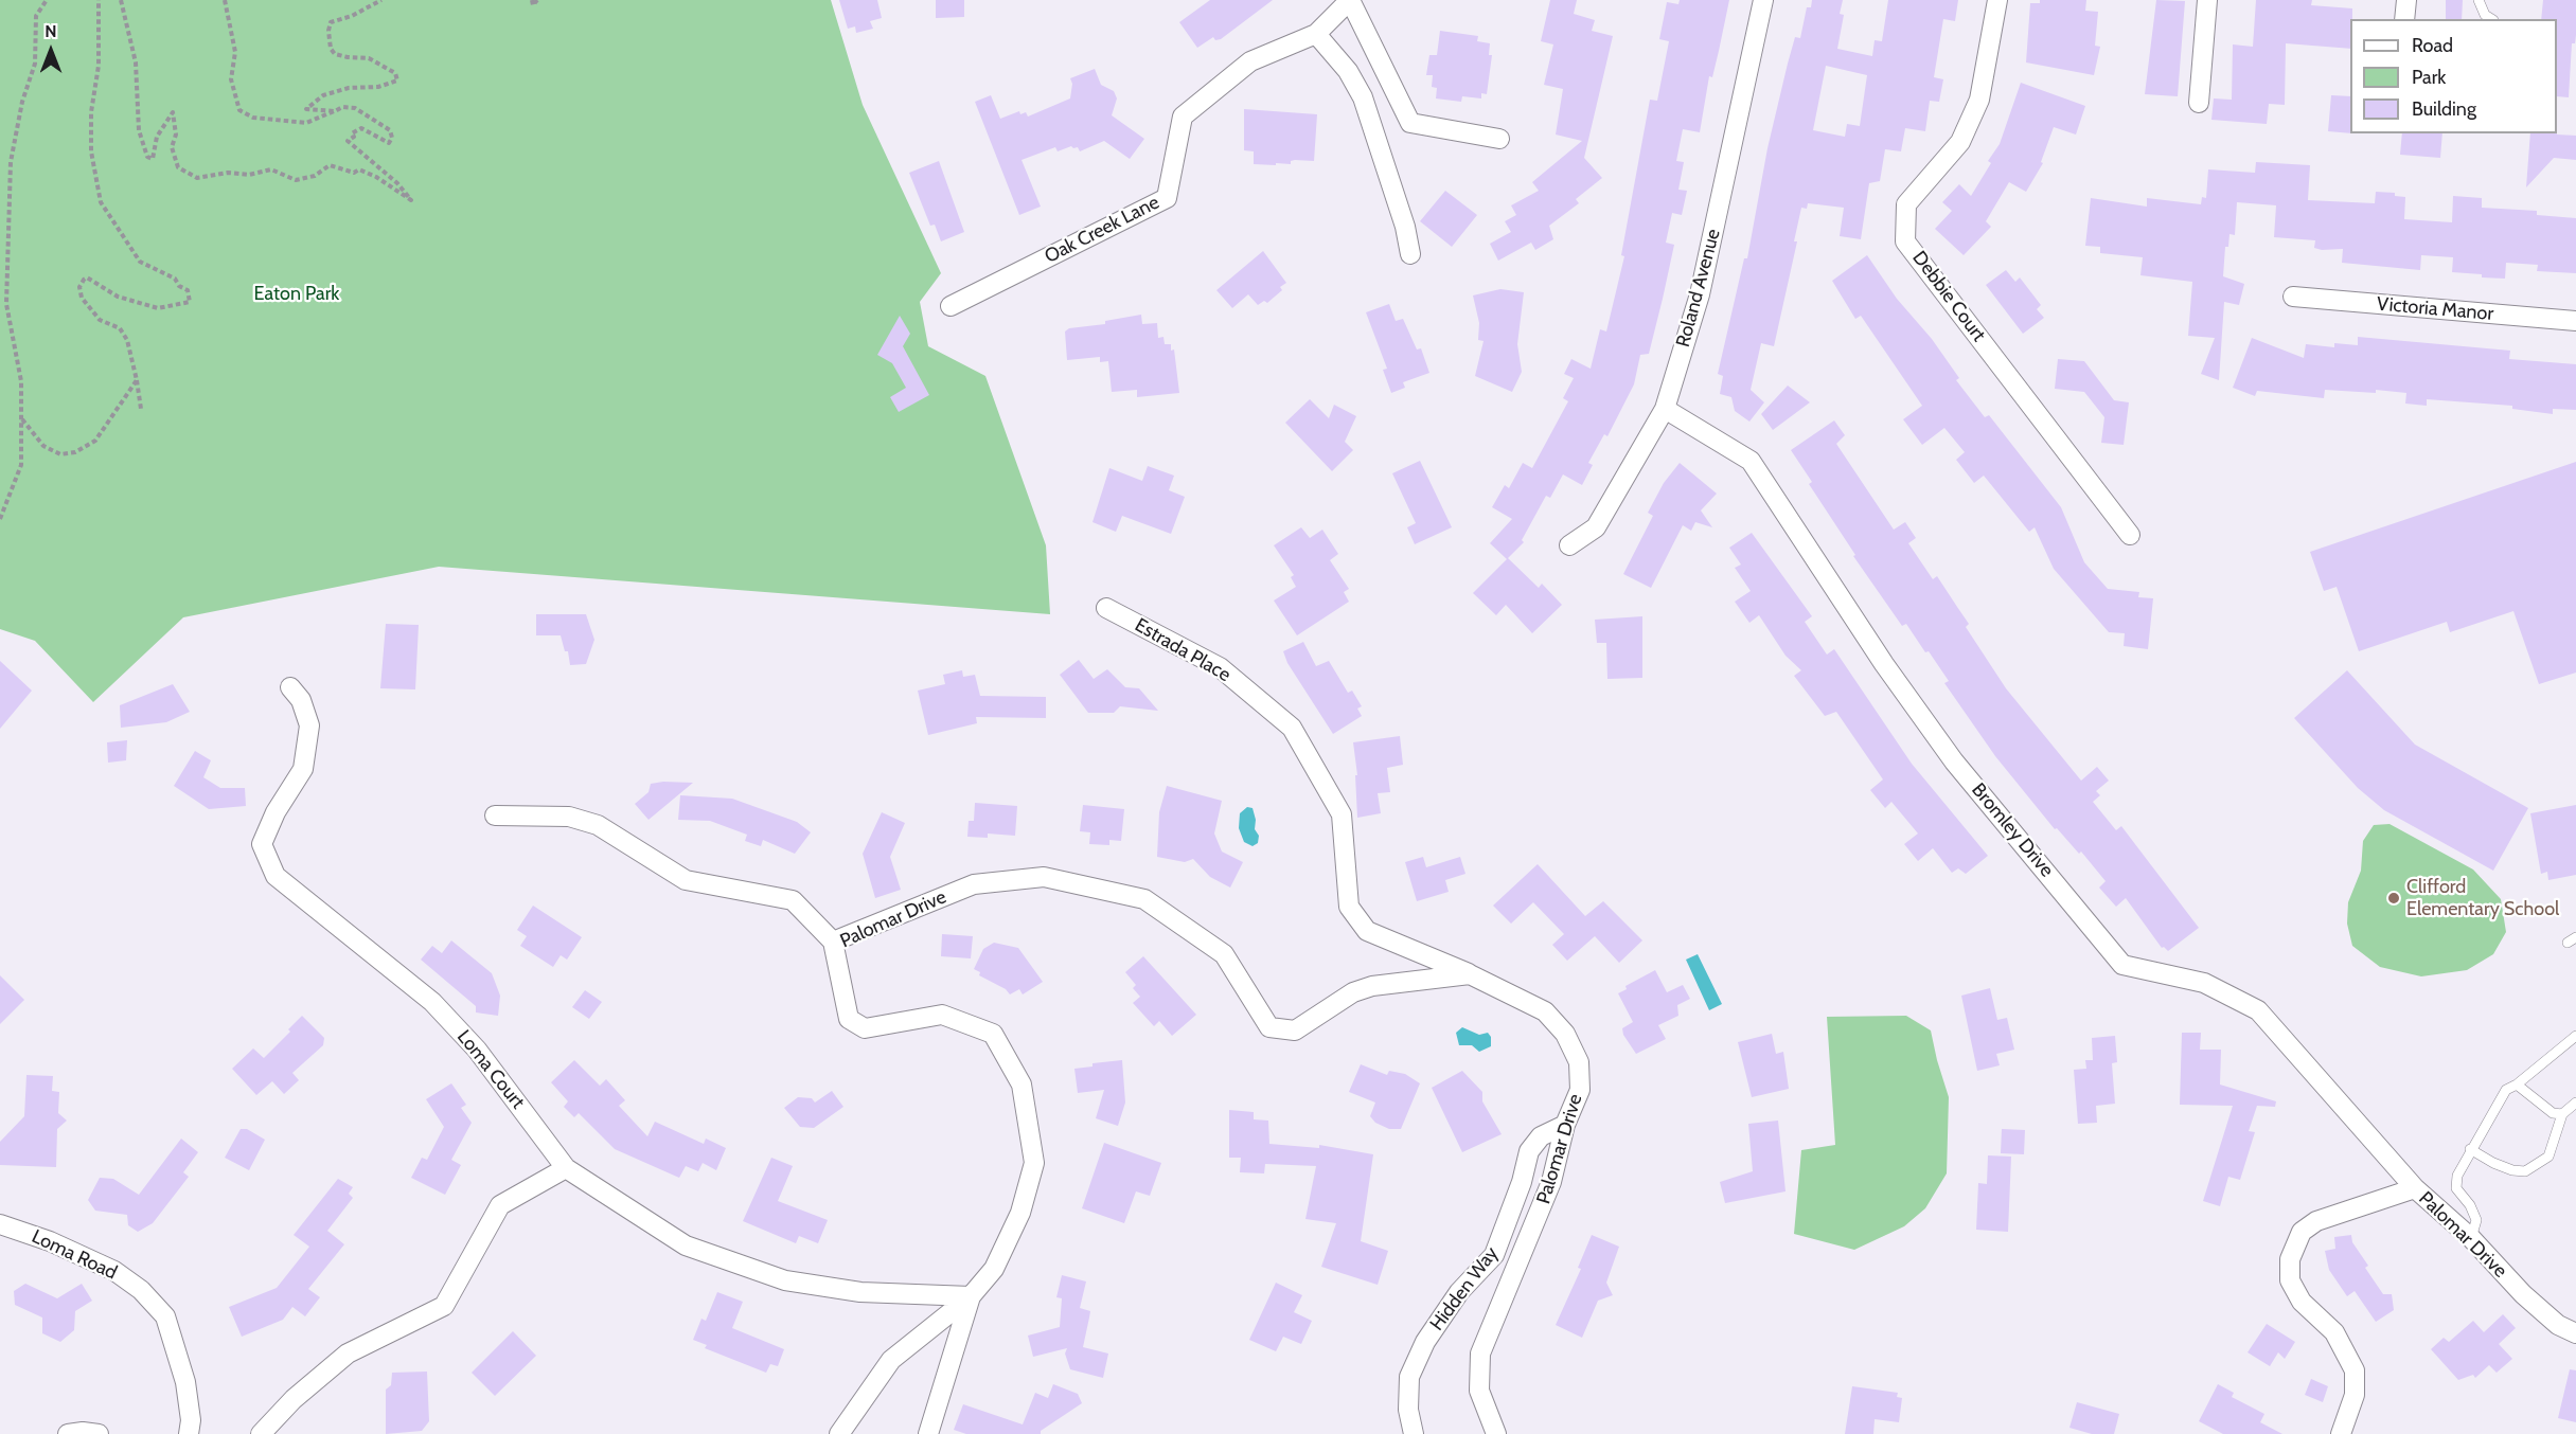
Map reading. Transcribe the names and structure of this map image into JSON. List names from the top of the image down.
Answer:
{
  "streets": {
    "street": [
      "Oak Creek Lane",
      "Roland Avenue",
      "Debbie Court",
      "Victoria Manor",
      "Estrada Place",
      "Bromley Drive",
      "Palomar Drive",
      "Loma Court",
      "Loma Road",
      "Hidden Way"
    ]
  },
  "crossings": [
    ["Roland Avenue", "Bromley Drive"],
    ["Estrada Place", "Palomar Drive"],
    ["Bromley Drive", "Palomar Drive"],
    ["Palomar Drive", "Hidden Way"]
  ],
  "parks": ["Eaton Park"],
  "places": ["Clifford Elementary School"],
  "legend": ["Road", "Park", "Building"],
  "north": "top"
}
